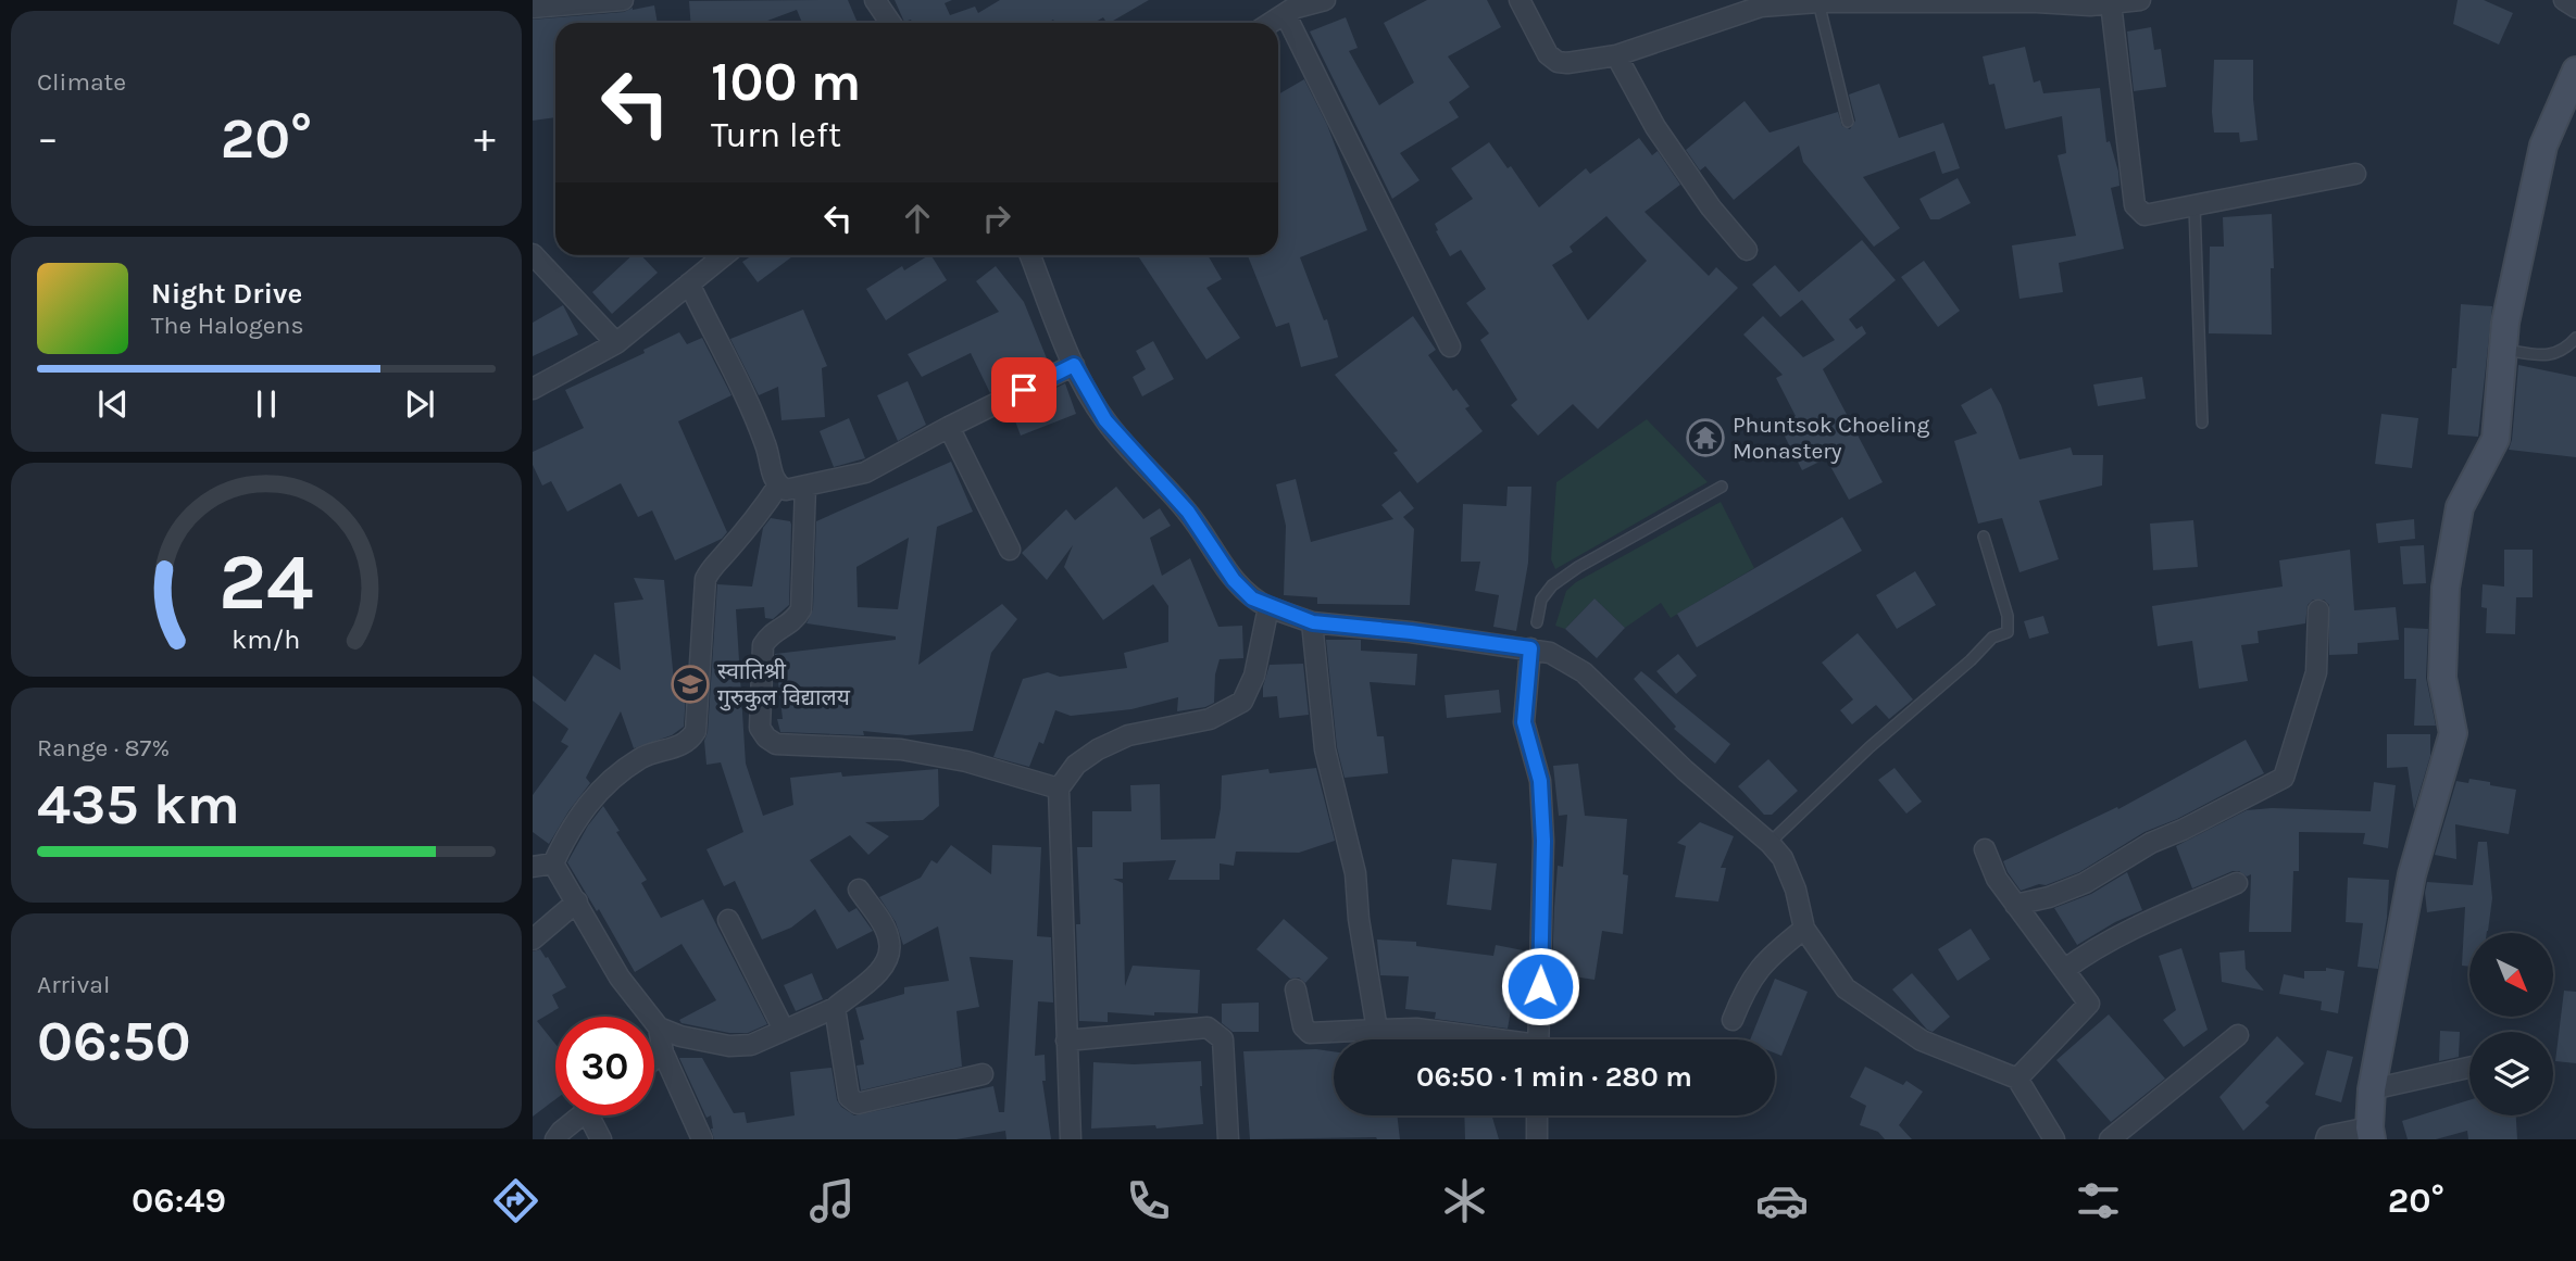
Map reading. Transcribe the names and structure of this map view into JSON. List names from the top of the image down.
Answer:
{
  "places": {
    "temple": ["Phuntsok Choeling Monastery"],
    "school or university": ["स्वातिश्री गुरुकुल विद्यालय"]
  },
  "north": "bottom right",
  "page": {
    "tile": [
      "Climate",
      ["Range · 87%", "435 km"],
      ["Arrival", "06:50"]
    ],
    "turn": ["100 m", "Turn left"],
    "heat": ["−", "20°", "+"],
    "song": ["Night Drive", "The Halogens"],
    "limit": "30",
    "trip": "06:50 · 1 min · 280 m",
    "tabs": ["06:49", "20°"],
    "gauge": ["24", "km/h"]
  }
}
